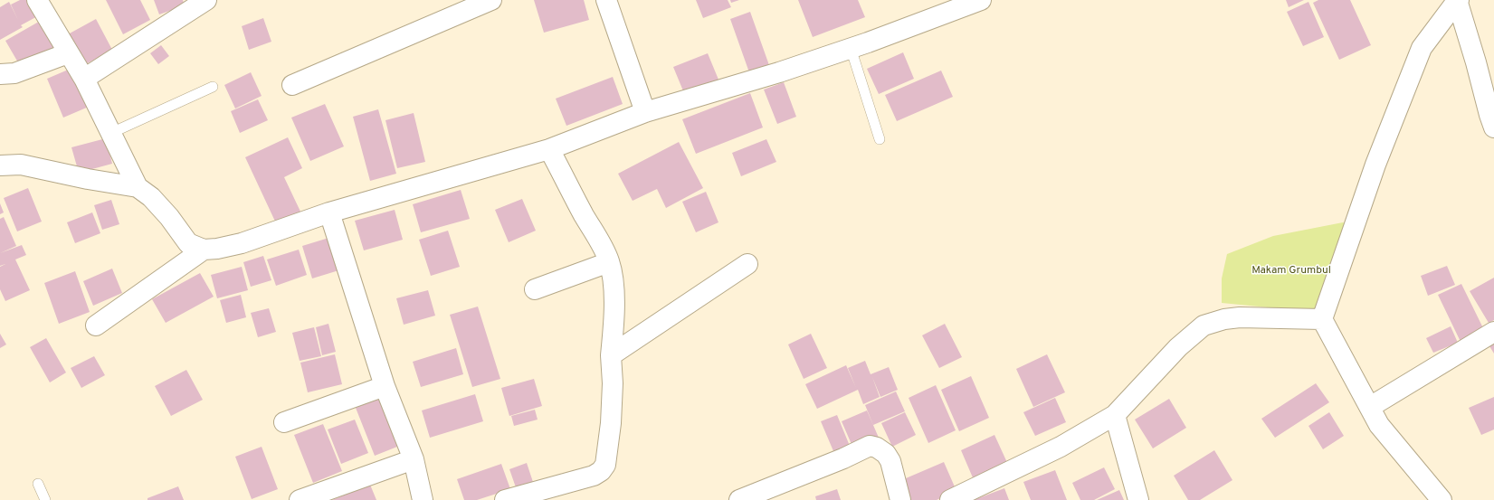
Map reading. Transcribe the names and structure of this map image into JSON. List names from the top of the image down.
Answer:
{
  "parks": ["Makam Grumbul"]
}
